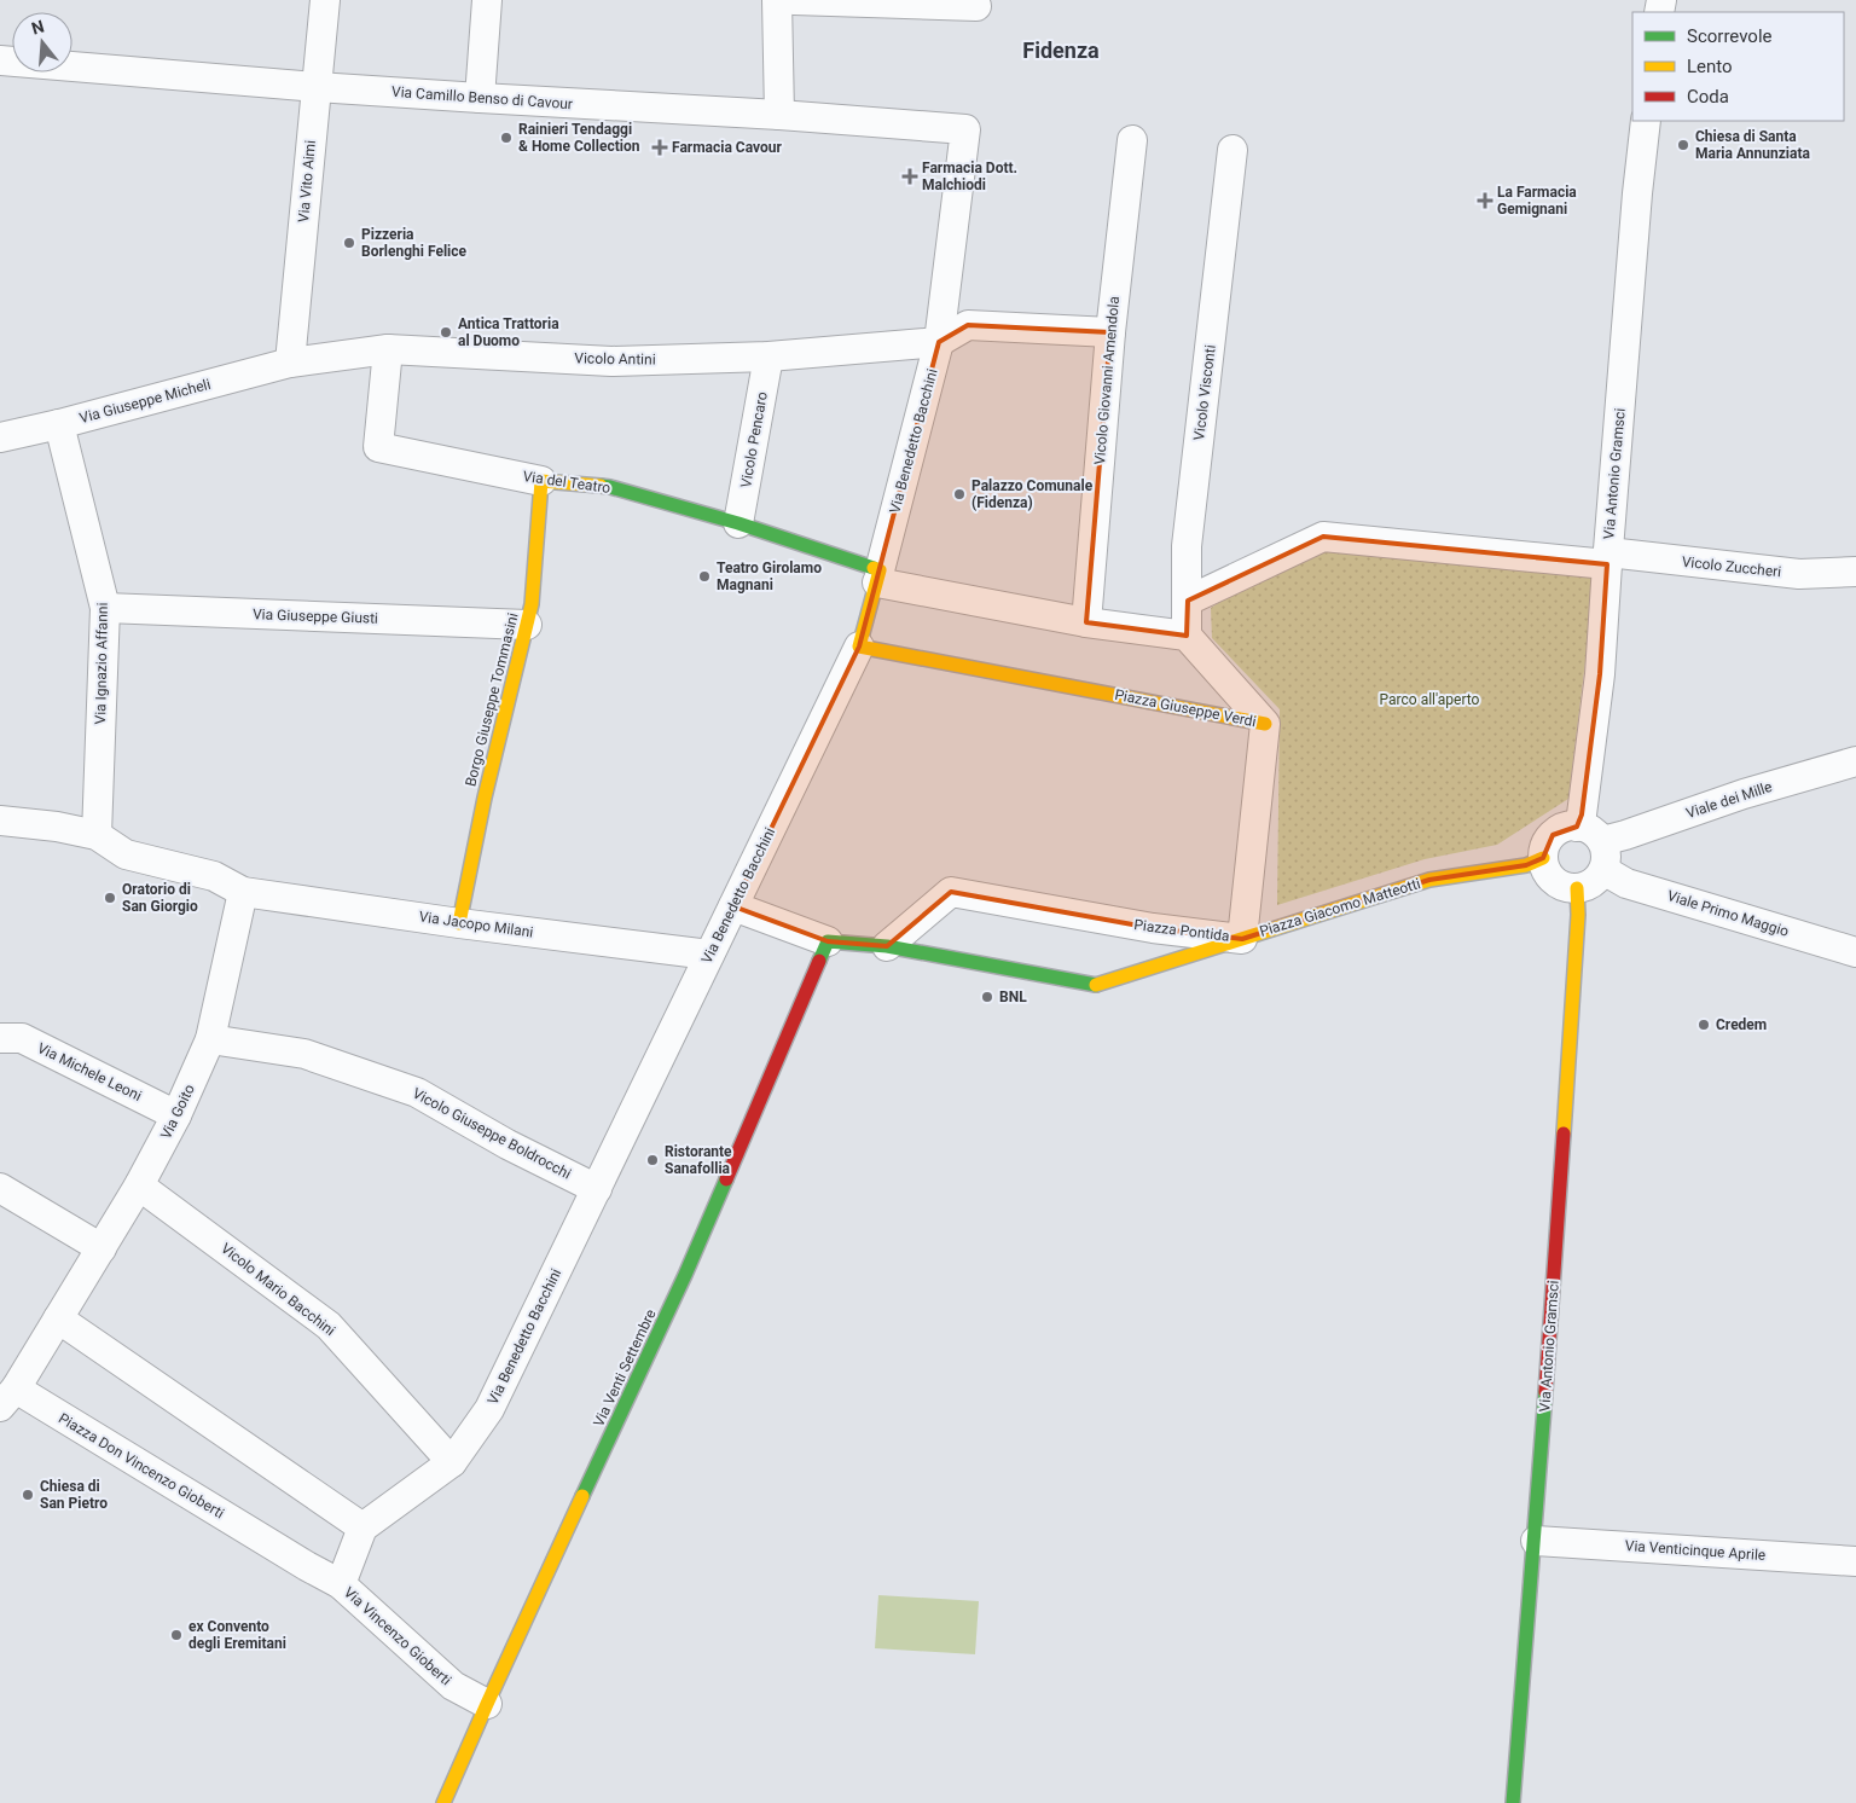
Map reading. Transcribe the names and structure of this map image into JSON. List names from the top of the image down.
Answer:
{
  "streets": {
    "street": [
      "Via Camillo Benso di Cavour",
      "Via Vito Aimi",
      "Vicolo Antini",
      "Vicolo Giovanni Amendola",
      "Vicolo Visconti",
      "Via Giuseppe Micheli",
      "Vicolo Pencaro",
      "Via Benedetto Bacchini",
      "Via Antonio Gramsci",
      "Via del Teatro",
      "Vicolo Zuccheri",
      "Via Giuseppe Giusti",
      "Via Ignazio Affanni",
      "Borgo Giuseppe Tommasini",
      "Piazza Giuseppe Verdi",
      "Viale dei Mille",
      "Piazza Giacomo Matteotti",
      "Viale Primo Maggio",
      "Via Jacopo Milani",
      "Piazza Pontida",
      "Via Michele Leoni",
      "Via Goito",
      "Vicolo Giuseppe Boldrocchi",
      "Vicolo Mario Bacchini",
      "Via Venti Settembre",
      "Piazza Don Vincenzo Gioberti",
      "Via Venticinque Aprile",
      "Via Vincenzo Gioberti"
    ]
  },
  "crossings": [
    ["Via Camillo Benso di Cavour", "Via Vito Aimi"],
    ["Via Camillo Benso di Cavour", "Via Benedetto Bacchini"],
    ["Via Vito Aimi", "Vicolo Antini"],
    ["Via Vito Aimi", "Via Giuseppe Micheli"],
    ["Vicolo Antini", "Via Giuseppe Micheli"],
    ["Vicolo Antini", "Vicolo Pencaro"],
    ["Vicolo Antini", "Via Benedetto Bacchini"],
    ["Vicolo Antini", "Via del Teatro"],
    ["Vicolo Visconti", "Piazza Giuseppe Verdi"],
    ["Via Giuseppe Micheli", "Via Ignazio Affanni"],
    ["Vicolo Pencaro", "Via del Teatro"],
    ["Via Benedetto Bacchini", "Via del Teatro"],
    ["Via Benedetto Bacchini", "Piazza Giuseppe Verdi"],
    ["Via Benedetto Bacchini", "Via Jacopo Milani"],
    ["Via Benedetto Bacchini", "Vicolo Giuseppe Boldrocchi"],
    ["Via Benedetto Bacchini", "Vicolo Mario Bacchini"],
    ["Via Antonio Gramsci", "Vicolo Zuccheri"],
    ["Via Antonio Gramsci", "Viale dei Mille"],
    ["Via Antonio Gramsci", "Piazza Giacomo Matteotti"],
    ["Via Antonio Gramsci", "Viale Primo Maggio"],
    ["Via Antonio Gramsci", "Via Venticinque Aprile"],
    ["Via del Teatro", "Borgo Giuseppe Tommasini"],
    ["Via Giuseppe Giusti", "Via Ignazio Affanni"],
    ["Via Giuseppe Giusti", "Borgo Giuseppe Tommasini"],
    ["Via Ignazio Affanni", "Via Jacopo Milani"],
    ["Borgo Giuseppe Tommasini", "Via Jacopo Milani"],
    ["Piazza Giuseppe Verdi", "Piazza Giacomo Matteotti"],
    ["Viale dei Mille", "Piazza Giacomo Matteotti"],
    ["Viale dei Mille", "Viale Primo Maggio"],
    ["Piazza Giacomo Matteotti", "Viale Primo Maggio"],
    ["Piazza Giacomo Matteotti", "Piazza Pontida"],
    ["Via Jacopo Milani", "Via Goito"],
    ["Piazza Pontida", "Via Venti Settembre"],
    ["Via Michele Leoni", "Via Goito"],
    ["Via Goito", "Vicolo Giuseppe Boldrocchi"],
    ["Via Goito", "Vicolo Mario Bacchini"],
    ["Via Goito", "Piazza Don Vincenzo Gioberti"],
    ["Via Venti Settembre", "Via Vincenzo Gioberti"],
    ["Piazza Don Vincenzo Gioberti", "Via Vincenzo Gioberti"]
  ],
  "districts": ["Fidenza"],
  "parks": ["Parco all'aperto"],
  "places": {
    "other": [
      "Rainieri Tendaggi & Home Collection",
      "Chiesa di Santa Maria Annunziata",
      "Pizzeria Borlenghi Felice",
      "Antica Trattoria al Duomo",
      "Palazzo Comunale (Fidenza)",
      "Teatro Girolamo Magnani",
      "Oratorio di San Giorgio",
      "BNL",
      "Credem",
      "Ristorante Sanafollia",
      "Chiesa di San Pietro",
      "ex Convento degli Eremitani"
    ],
    "health": ["Farmacia Cavour", "Farmacia Dott. Malchiodi", "La Farmacia Gemignani"]
  },
  "legend": ["Scorrevole", "Lento", "Coda"],
  "north": "top"
}
